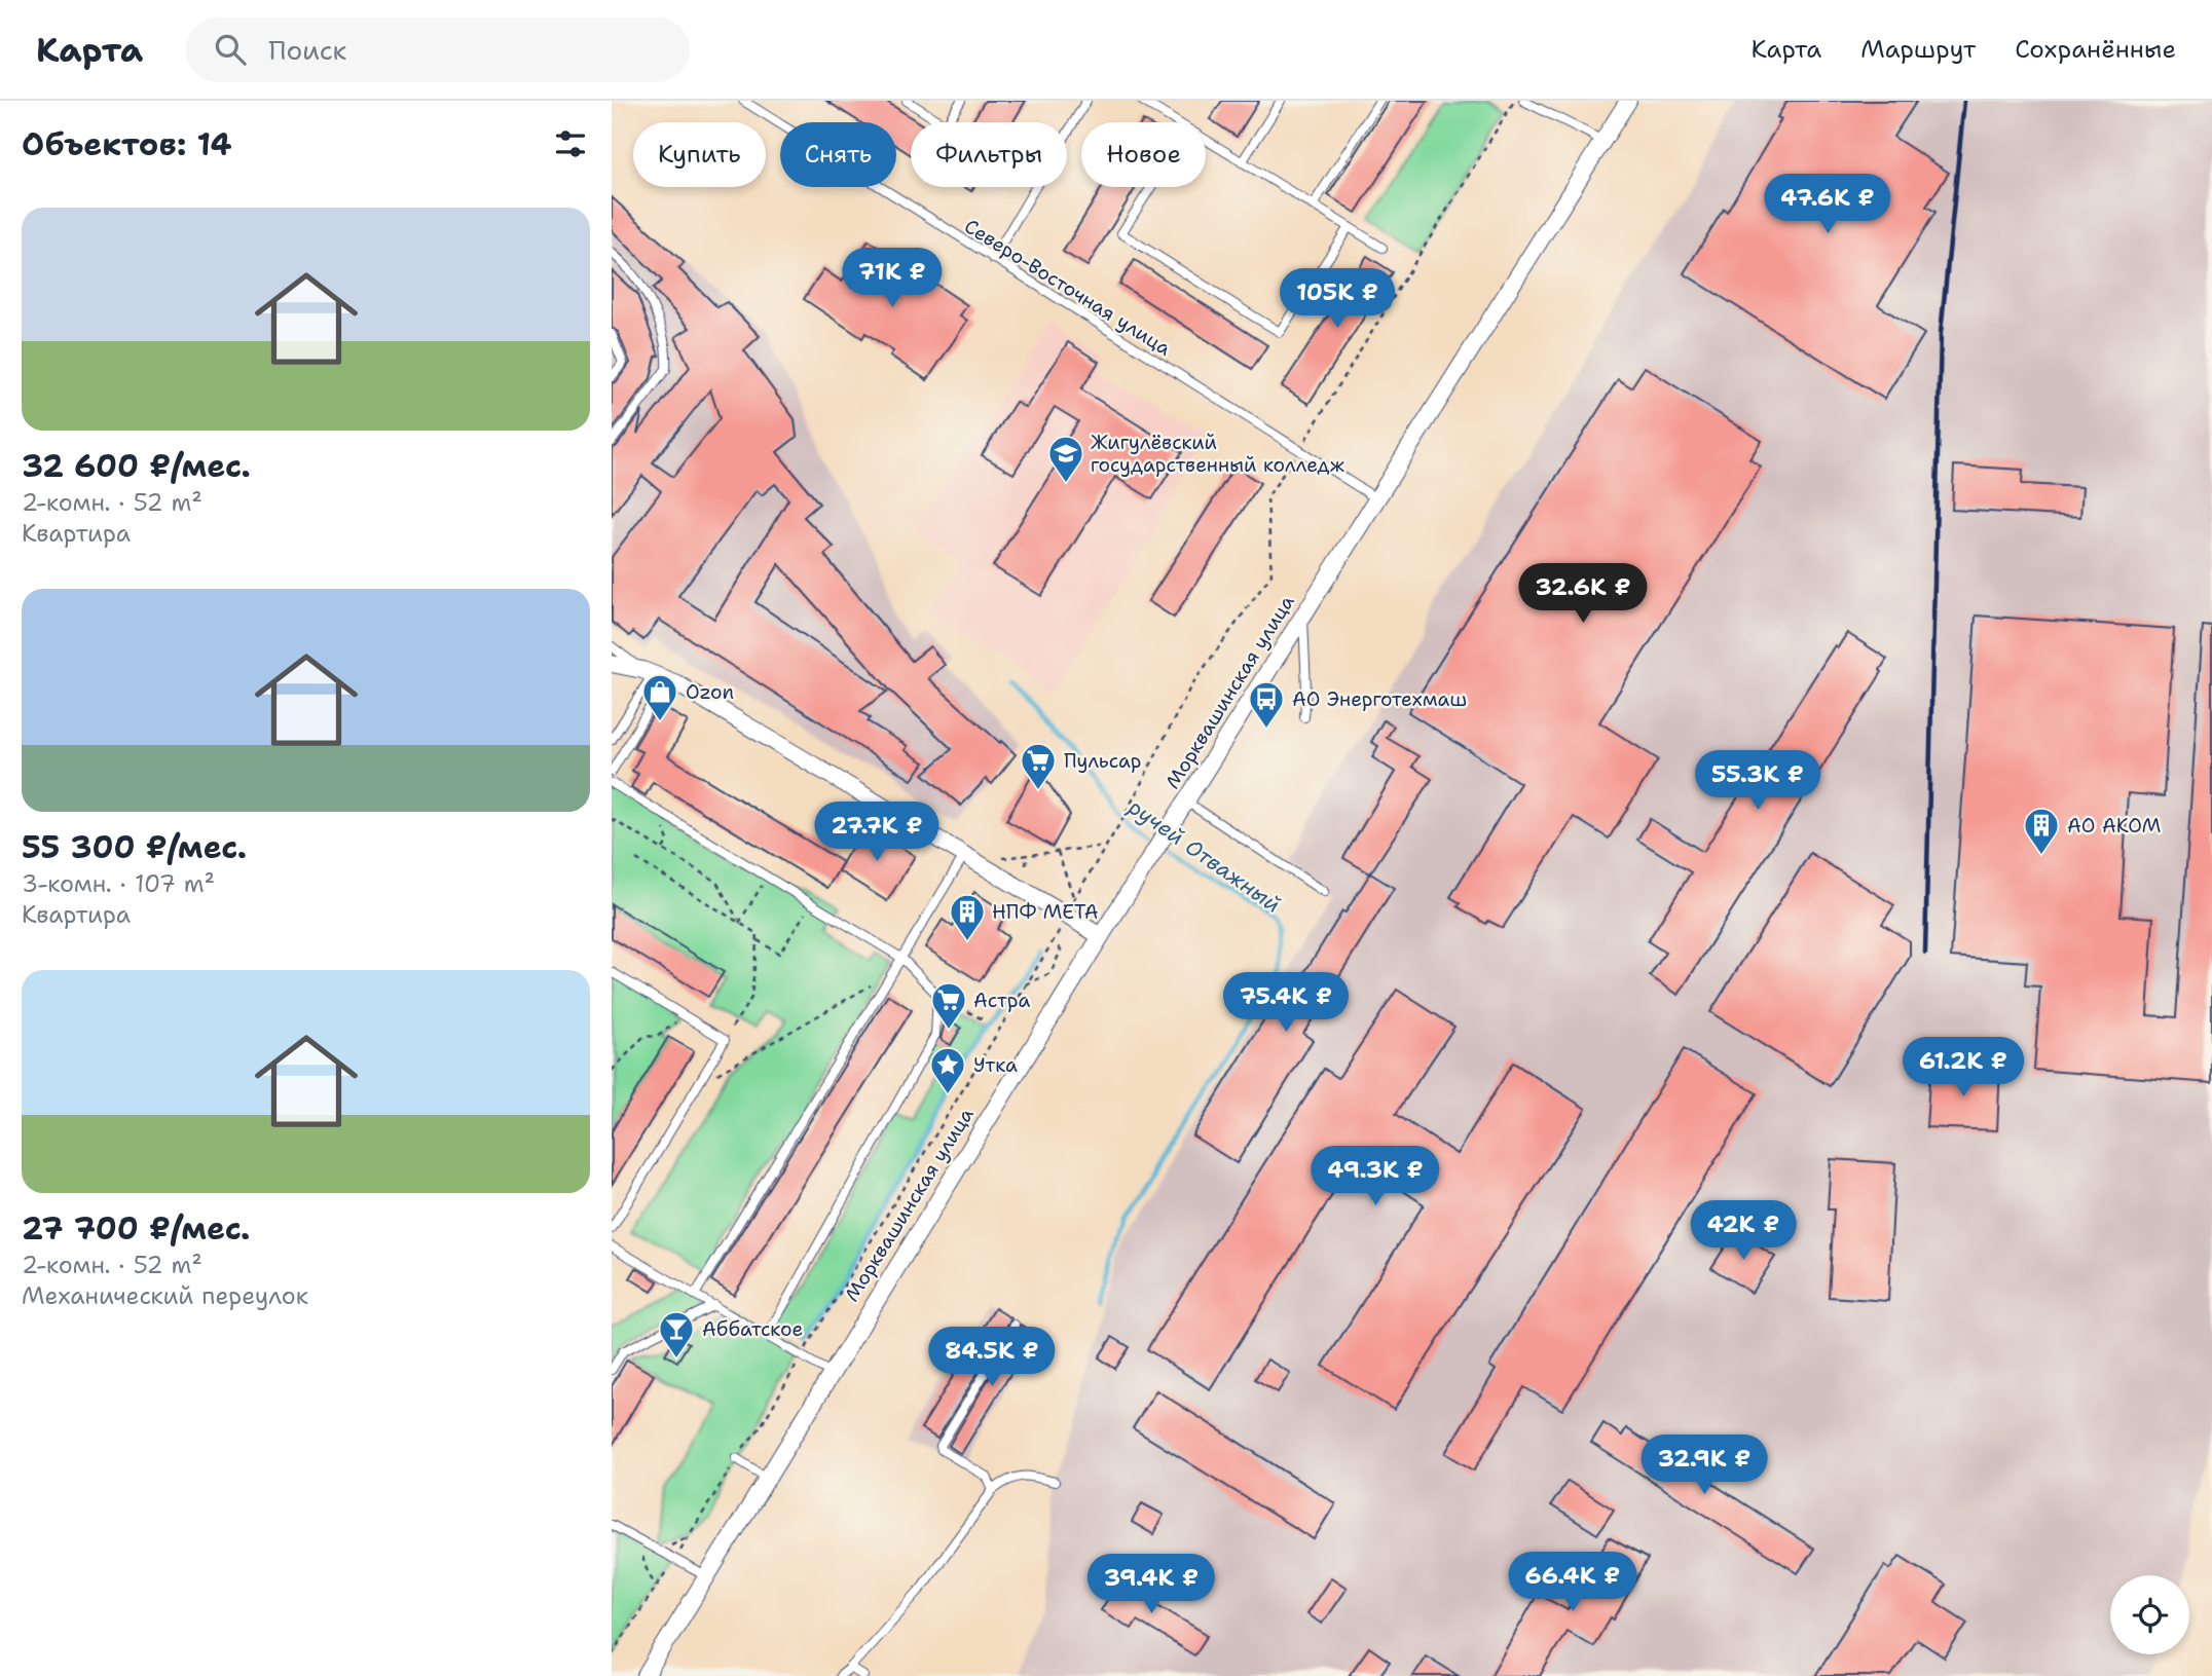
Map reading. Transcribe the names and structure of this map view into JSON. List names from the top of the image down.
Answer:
{
  "streets": {
    "street": ["Морквашинская улица"],
    "lane": ["Северо-Восточная улица"]
  },
  "crossings": [
    ["Северо-Восточная улица", "Морквашинская улица"]
  ],
  "water": ["ручей Отважный"],
  "places": {
    "school or university": ["Жигулёвский государственный колледж"],
    "shop": ["Ozon"],
    "bus stop": ["АО Энерготехмаш"],
    "supermarket": ["Пульсар", "Астра"],
    "building": ["АО АКОМ", "НПФ МЕТА"],
    "place": ["Утка"],
    "bar": ["Аббатское"]
  },
  "page": {
    "header": "Карта",
    "search": "Поиск",
    "nav": ["Карта", "Маршрут", "Сохранённые"],
    "heading": "Объектов: 14",
    "chip": [
      "Купить",
      "Снять",
      "Фильтры",
      "Новое"
    ],
    "price": [
      "47.6K ₽",
      "71K ₽",
      "105K ₽",
      "32.6K ₽",
      "55.3K ₽",
      "27.7K ₽",
      "75.4K ₽",
      "61.2K ₽",
      "49.3K ₽",
      "42K ₽",
      "84.5K ₽",
      "32.9K ₽",
      "66.4K ₽",
      "39.4K ₽"
    ],
    "list": [
      {
        "name": "32 600 ₽/мес.",
        "note": "2-комн. · 52 m² · Квартира"
      },
      {
        "name": "55 300 ₽/мес.",
        "note": "3-комн. · 107 m² · Квартира"
      },
      {
        "name": "27 700 ₽/мес.",
        "note": "2-комн. · 52 m² · Механический переулок"
      }
    ]
  }
}
